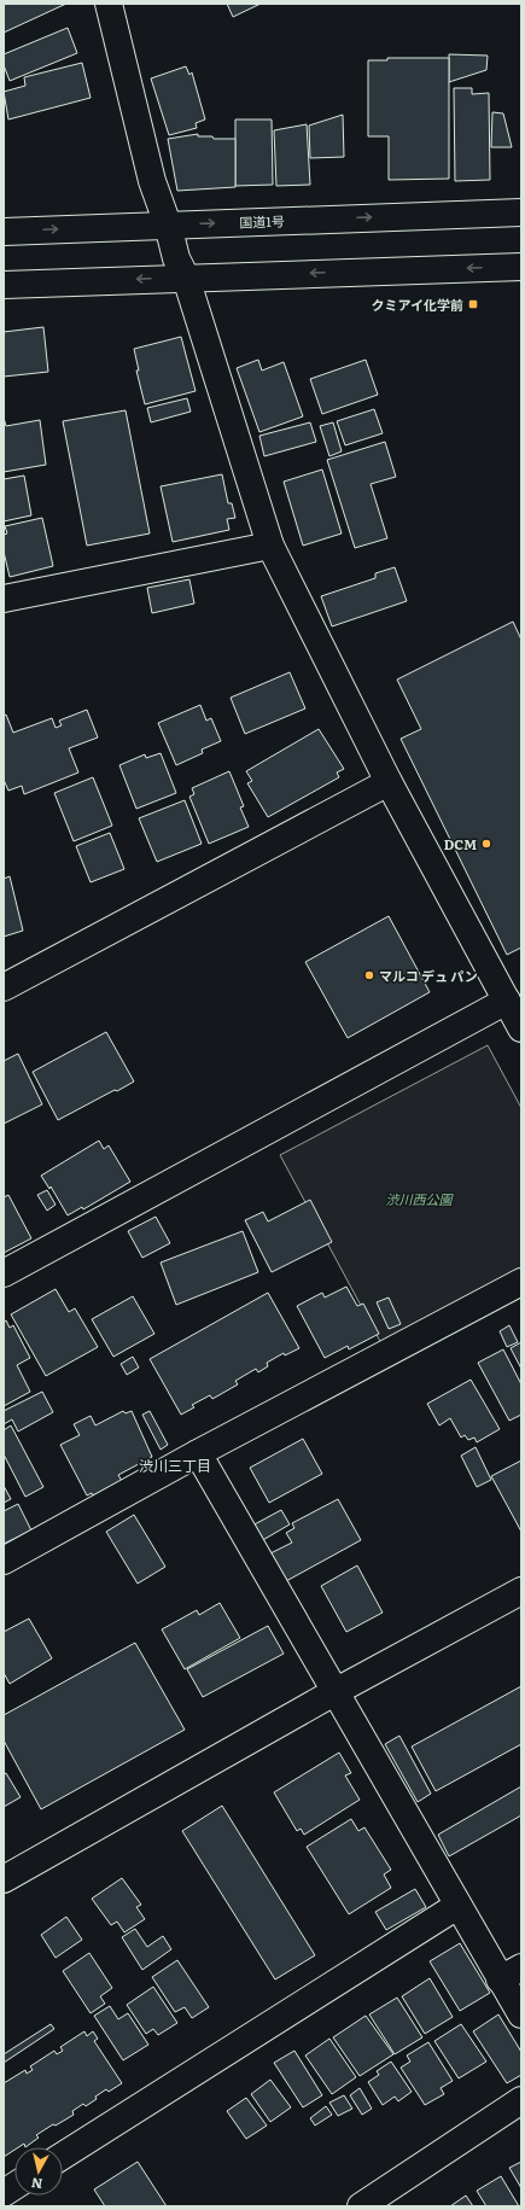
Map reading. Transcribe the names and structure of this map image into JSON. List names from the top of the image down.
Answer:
{
  "streets": {
    "main road": ["国道1号"]
  },
  "districts": ["渋川三丁目"],
  "parks": ["渋川西公園"],
  "places": {
    "transit": ["クミアイ化学前"],
    "other": ["DCM", "マルコ デュ パン"]
  },
  "north": "bottom"
}
